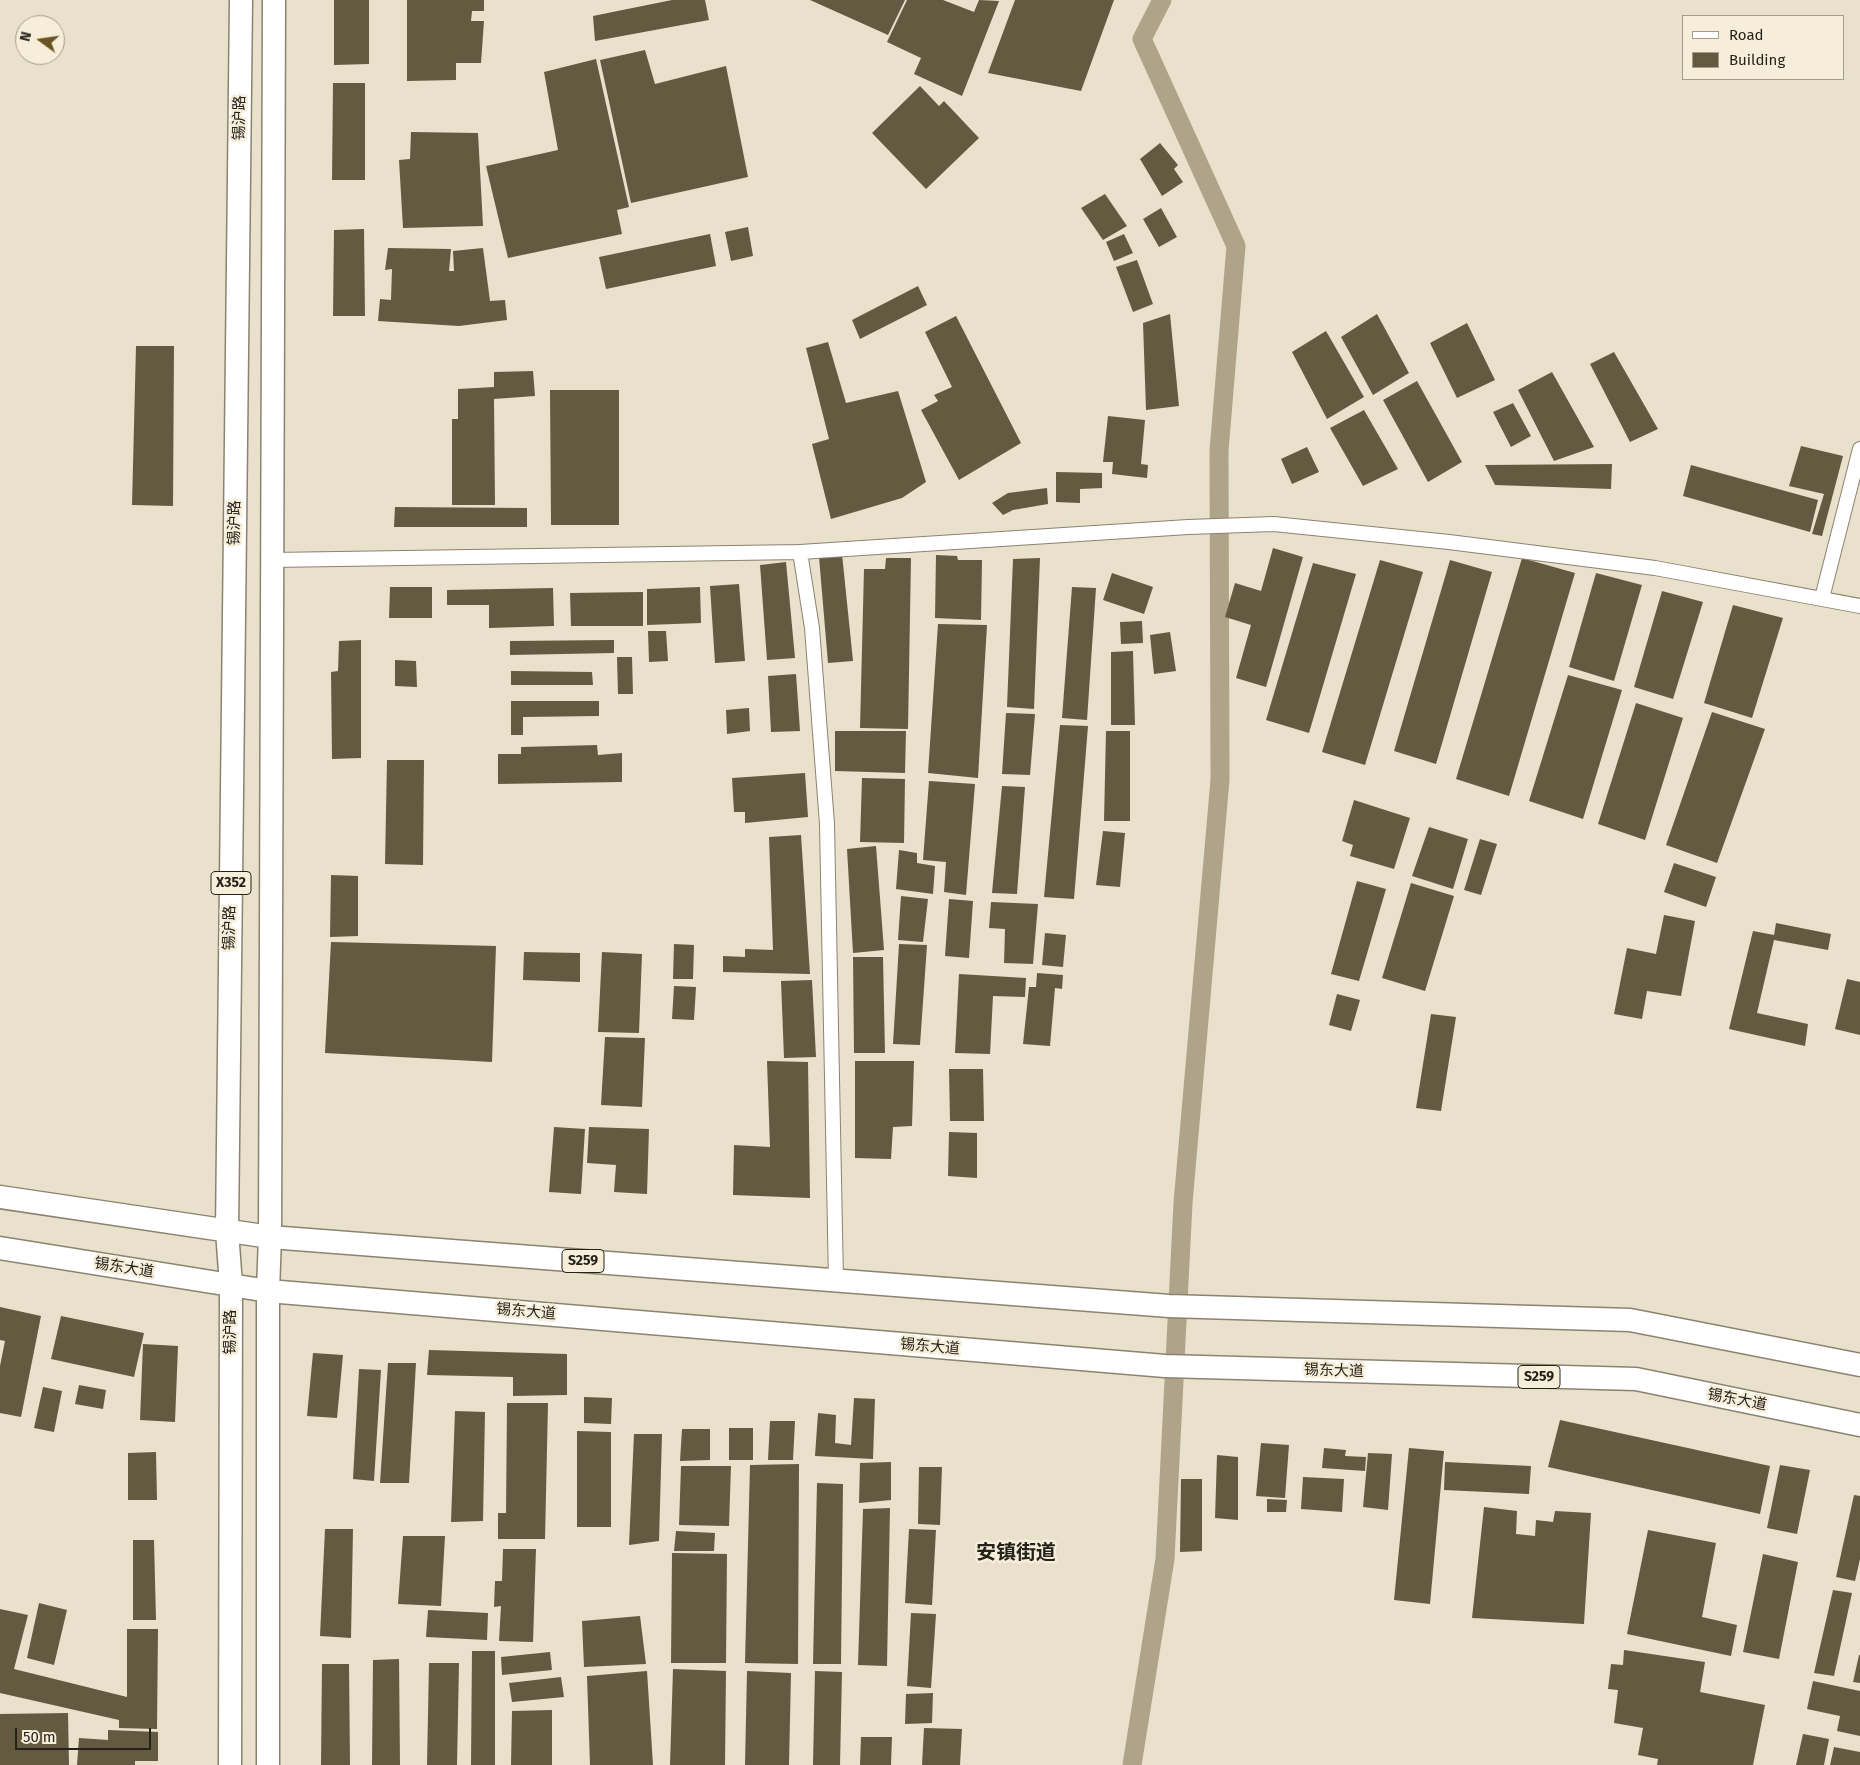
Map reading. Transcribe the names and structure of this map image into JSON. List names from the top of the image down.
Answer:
{
  "streets": {
    "main road": [
      "锡沪路",
      "X352",
      "S259",
      "锡东大道"
    ]
  },
  "crossings": [
    ["锡沪路", "S259"],
    ["锡沪路", "锡东大道"],
    ["X352", "S259"],
    ["X352", "锡东大道"]
  ],
  "districts": ["安镇街道"],
  "legend": ["Road", "Building"],
  "scale_bar": "50 m",
  "north": "left"
}
